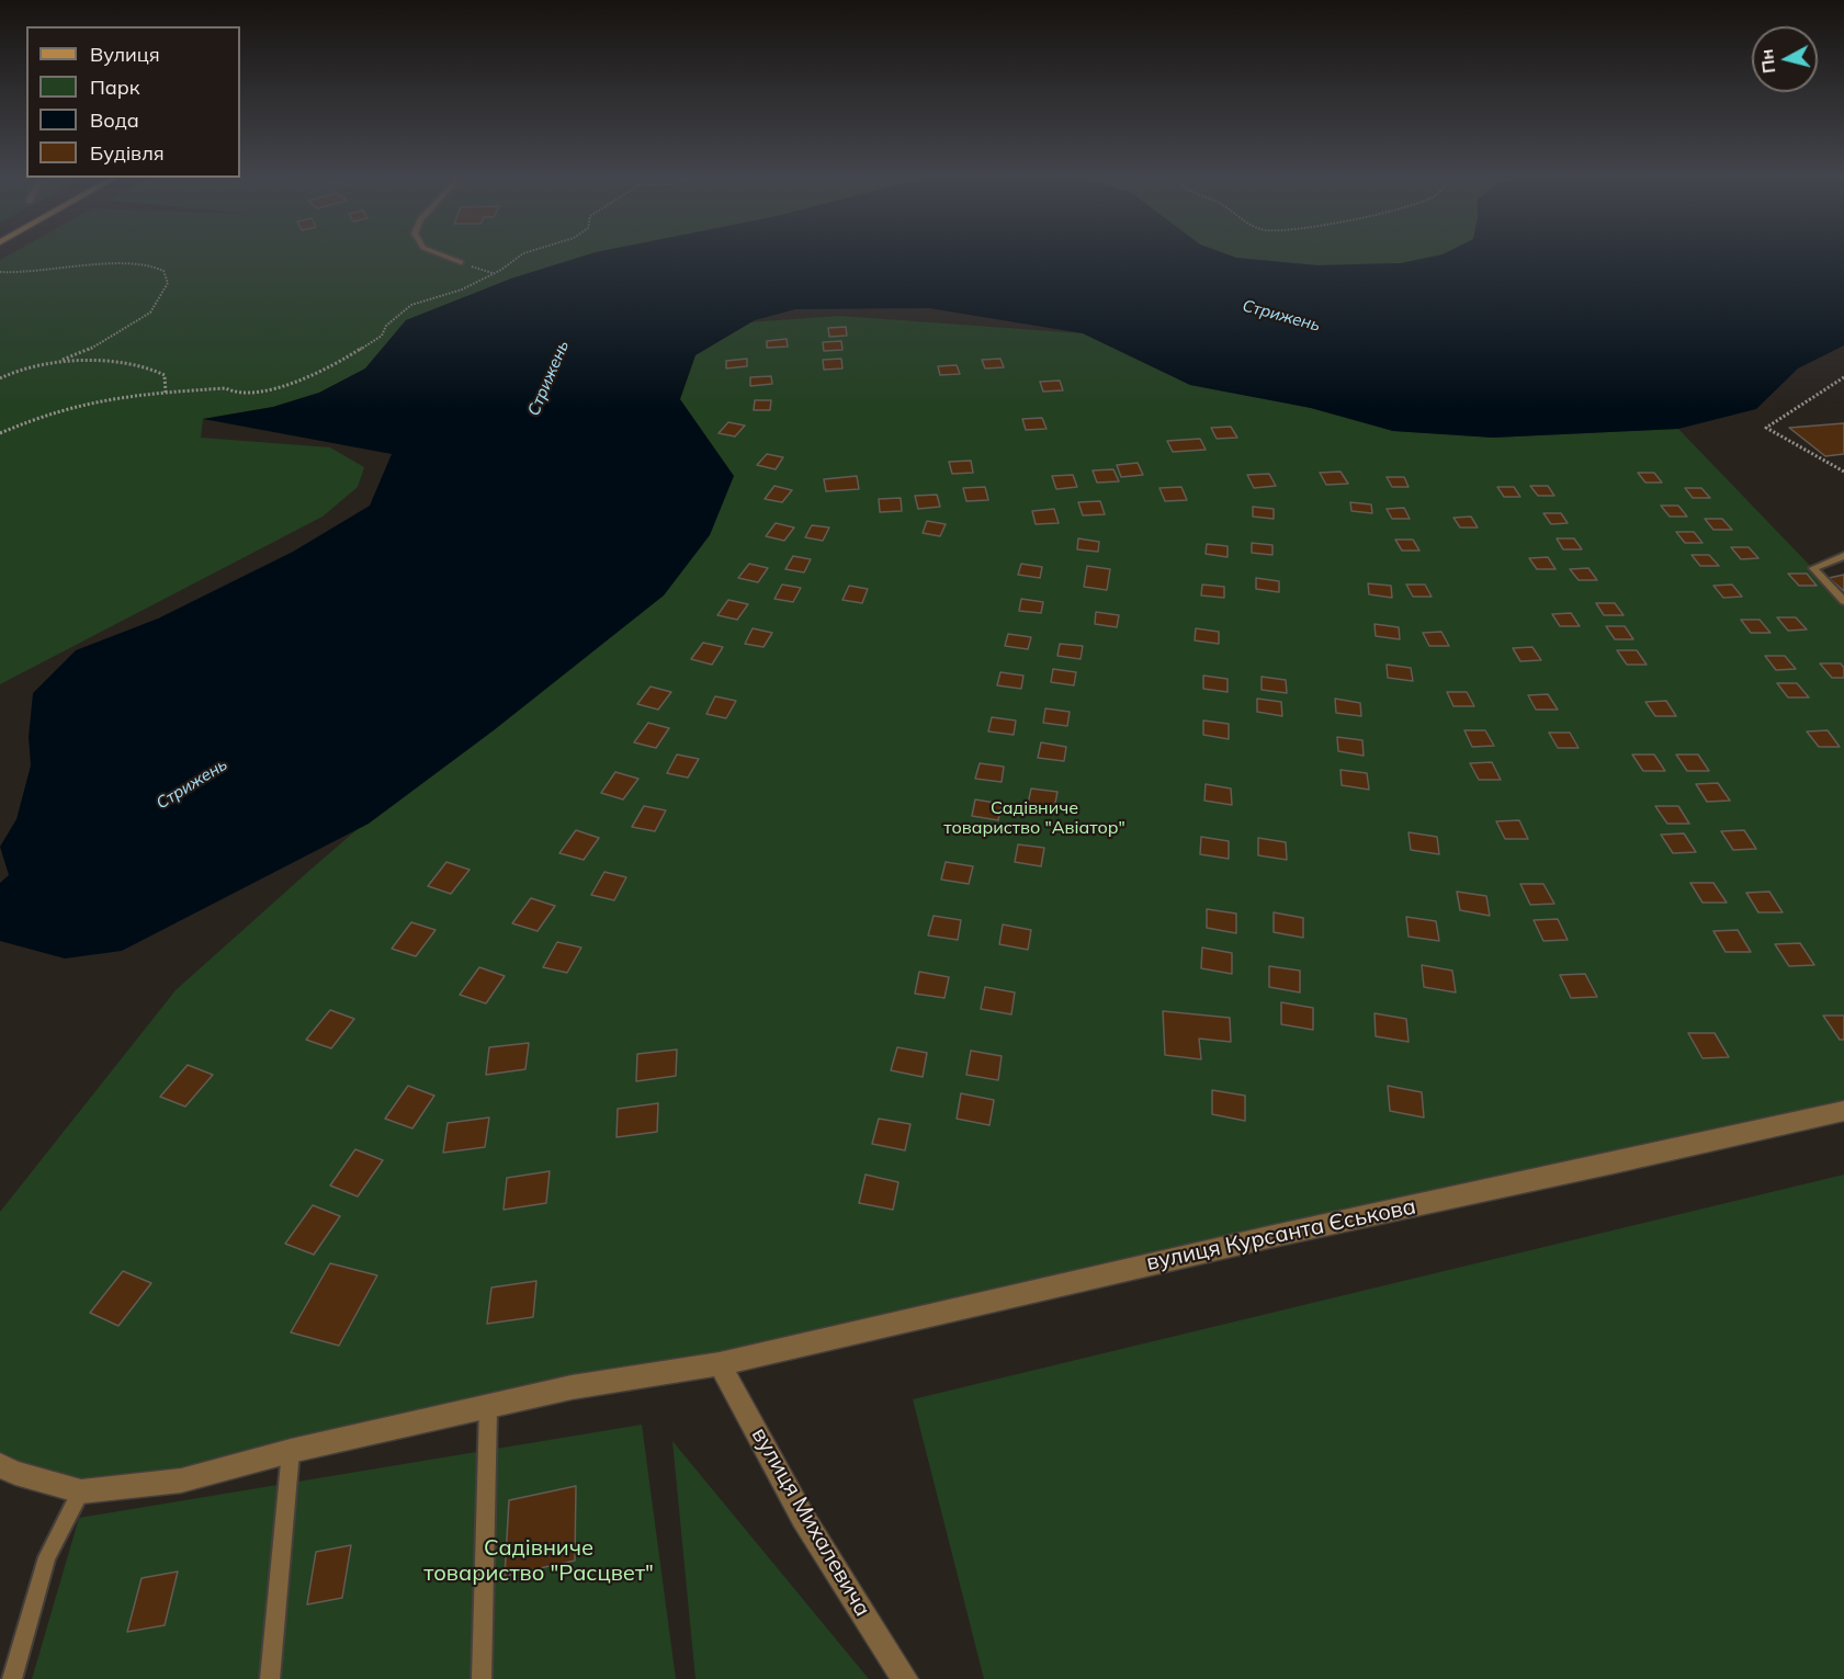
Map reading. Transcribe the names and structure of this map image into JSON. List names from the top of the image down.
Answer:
{
  "streets": {
    "street": ["вулиця Курсанта Єськова", "вулиця Михалевича"]
  },
  "crossings": [
    ["вулиця Курсанта Єськова", "вулиця Михалевича"]
  ],
  "water": ["Стрижень"],
  "parks": ["Садівниче товариство \"Авіатор\"", "Садівниче товариство \"Расцвет\""],
  "legend": [
    "Вулиця",
    "Парк",
    "Вода",
    "Будівля"
  ],
  "north": "left"
}
